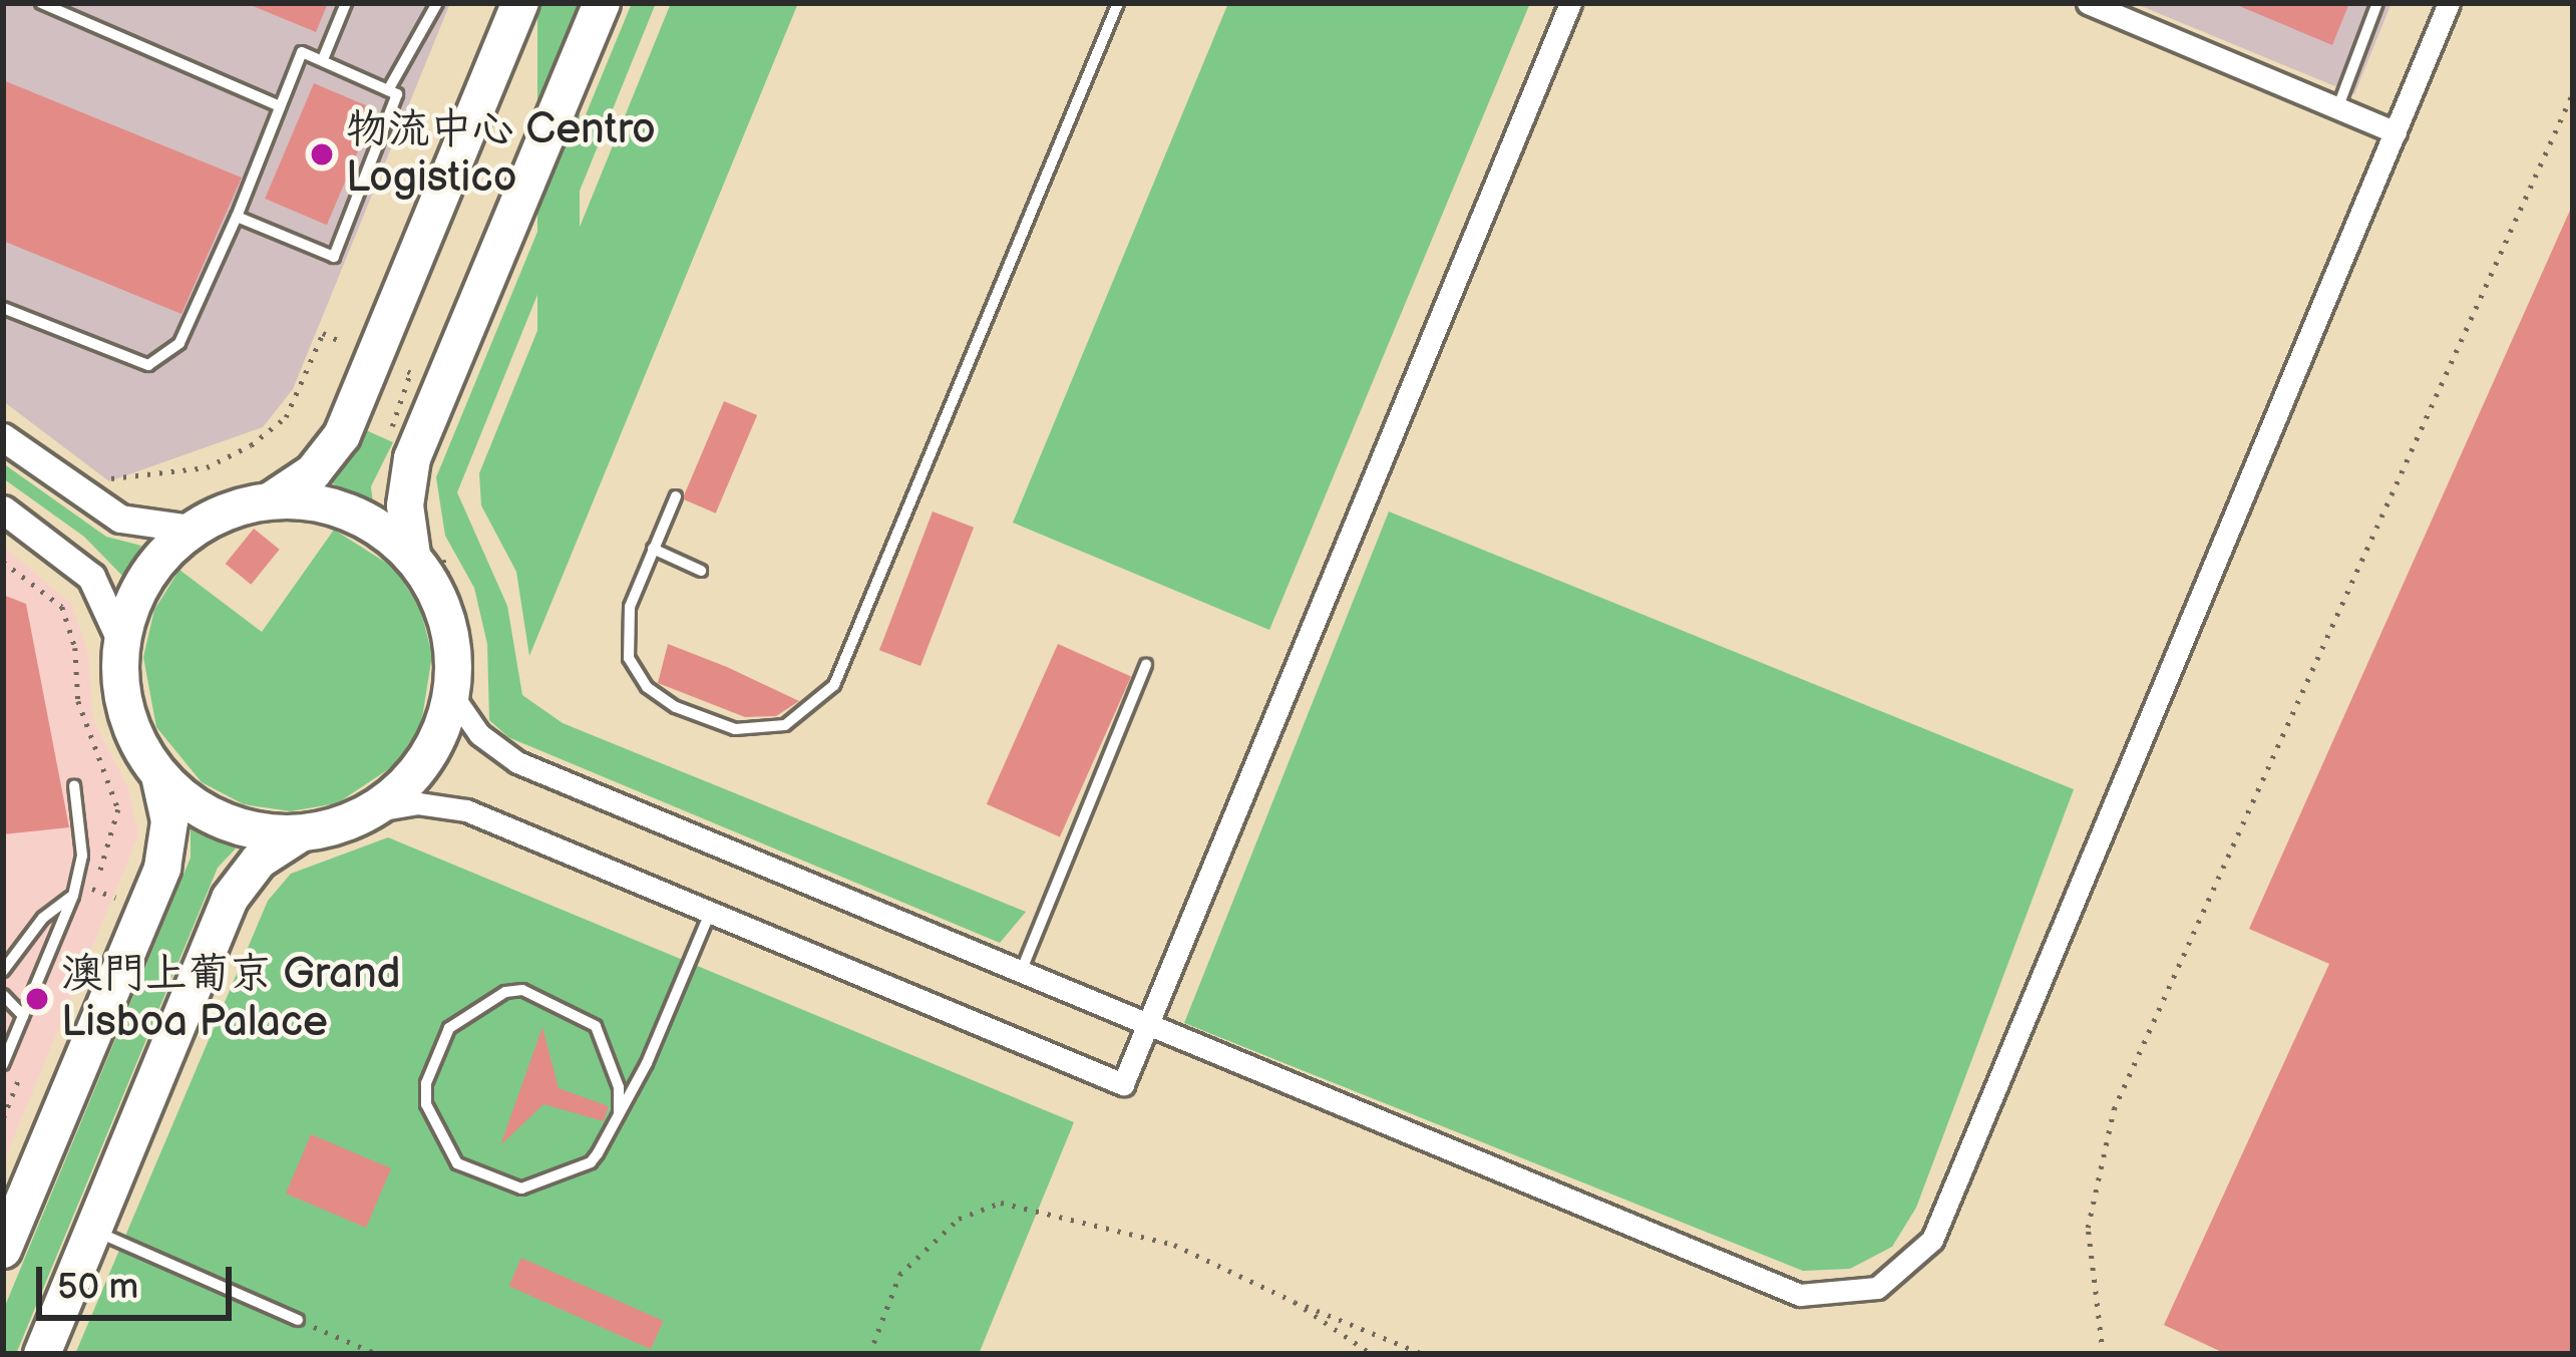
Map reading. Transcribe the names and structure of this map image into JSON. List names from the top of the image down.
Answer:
{
  "places": ["物流中心 Centro Logistico", "澳門上葡京 Grand Lisboa Palace"],
  "scale_bar": "50 m"
}
